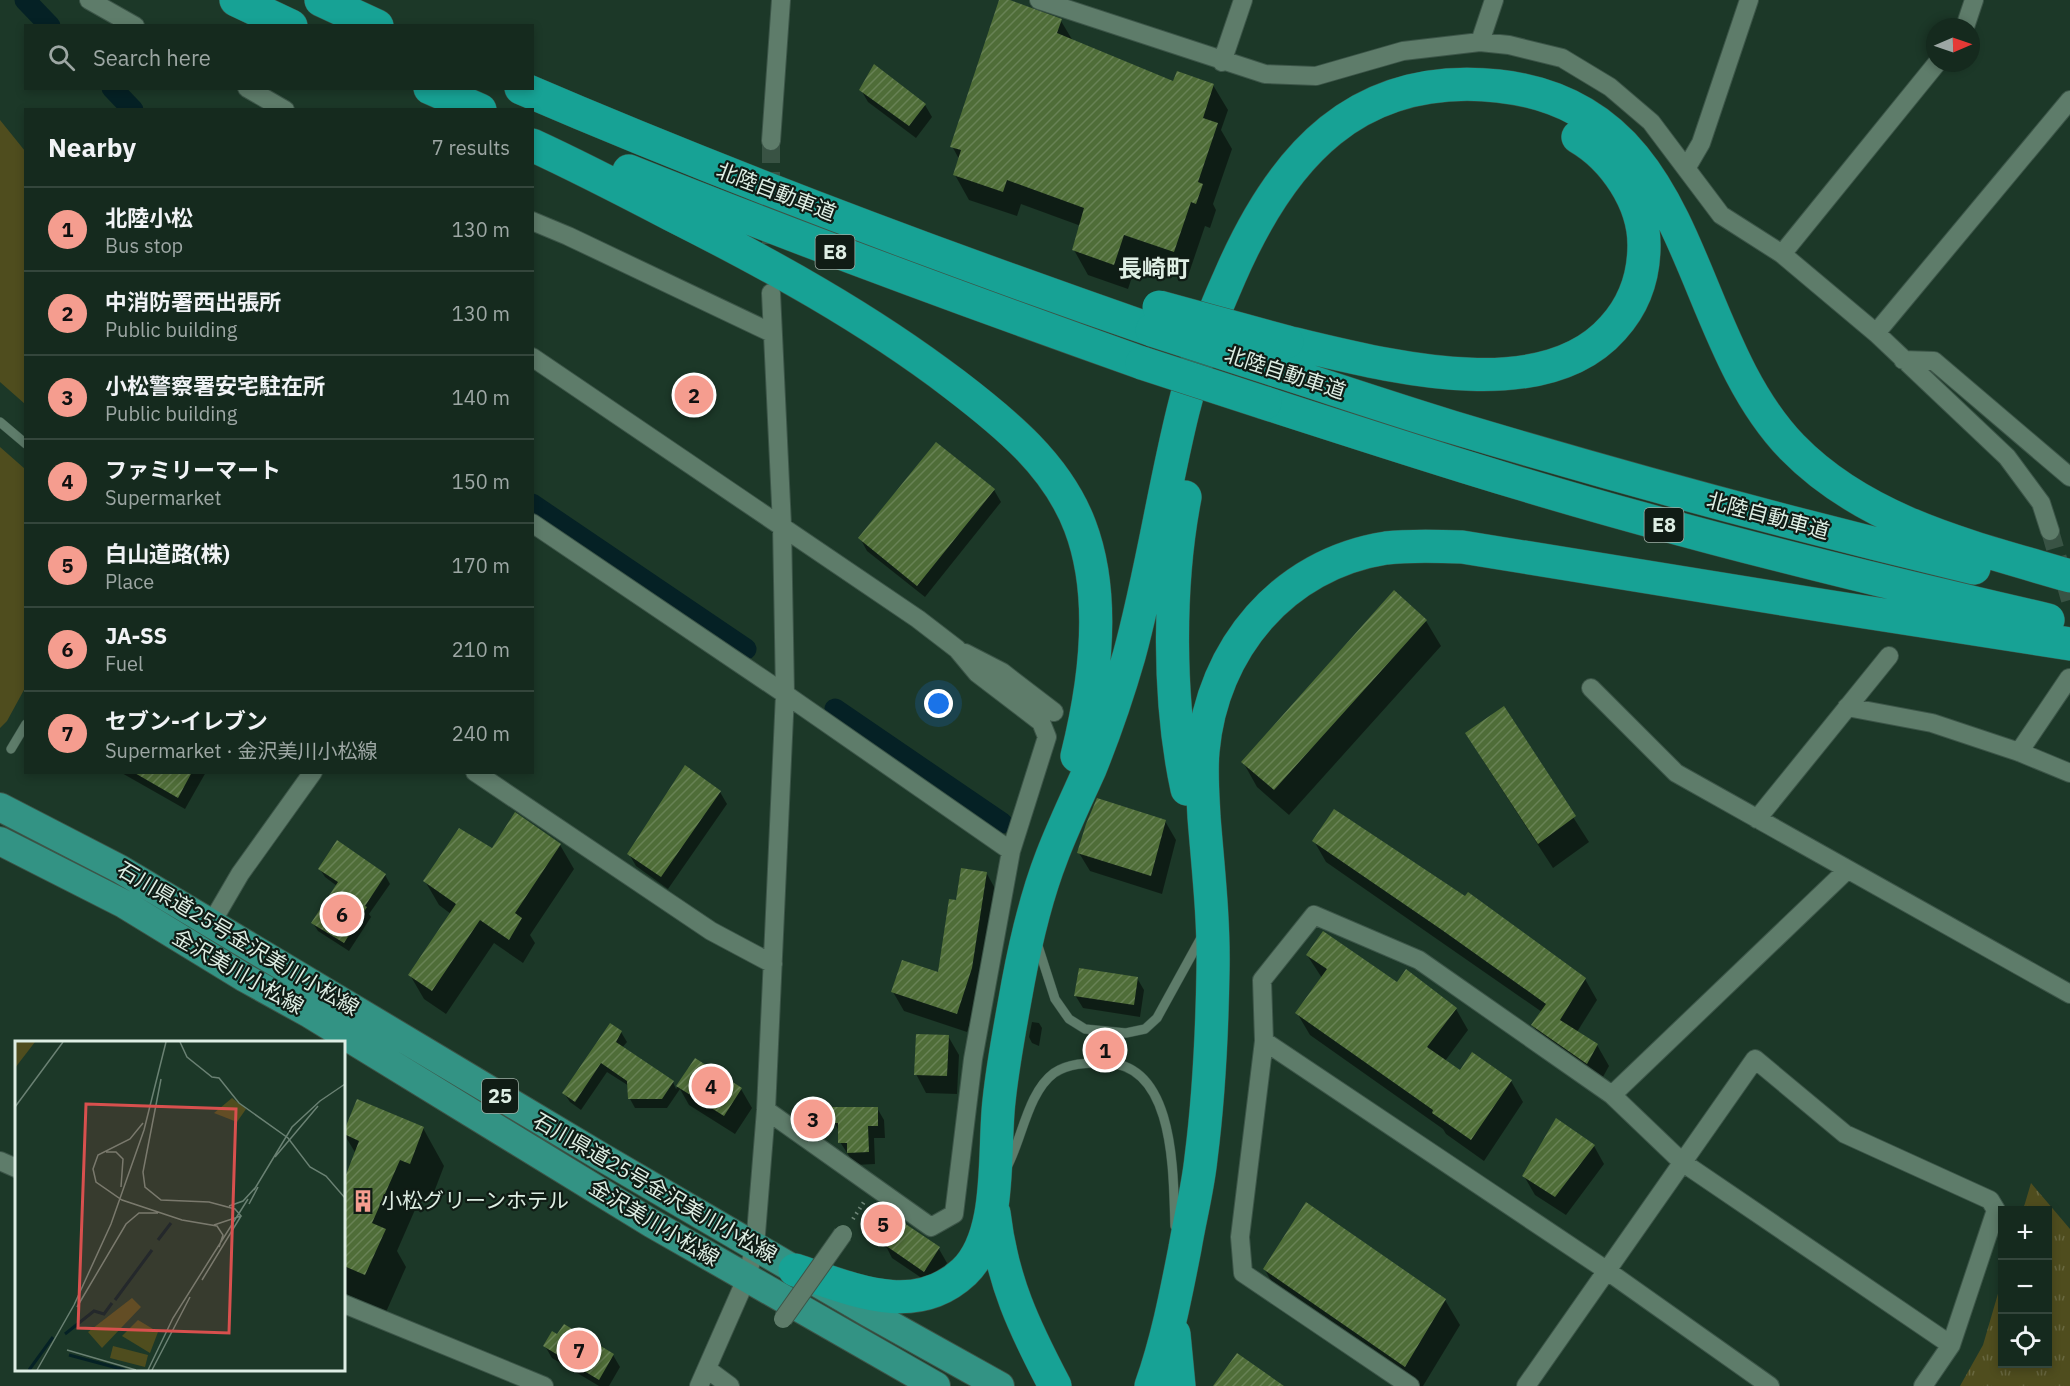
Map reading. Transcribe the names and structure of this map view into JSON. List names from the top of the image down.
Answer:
{
  "streets": {
    "highway": ["北陸自動車道", "E8"],
    "main road": ["石川県道25号金沢美川小松線", "金沢美川小松線", "25"]
  },
  "districts": ["長崎町"],
  "places": {
    "building": ["小松グリーンホテル"]
  },
  "north": "right",
  "page": {
    "search": "Search here",
    "heading": ["Nearby", "7 results"],
    "list": [
      {
        "mark": "1",
        "name": "北陸小松",
        "note": "Bus stop",
        "value": "130 m"
      },
      {
        "mark": "2",
        "name": "中消防署西出張所",
        "note": "Public building",
        "value": "130 m"
      },
      {
        "mark": "3",
        "name": "小松警察署安宅駐在所",
        "note": "Public building",
        "value": "140 m"
      },
      {
        "mark": "4",
        "name": "ファミリーマート",
        "note": "Supermarket",
        "value": "150 m"
      },
      {
        "mark": "5",
        "name": "白山道路(株)",
        "note": "Place",
        "value": "170 m"
      },
      {
        "mark": "6",
        "name": "JA-SS",
        "note": "Fuel",
        "value": "210 m"
      },
      {
        "mark": "7",
        "name": "セブン-イレブン",
        "note": "Supermarket · 金沢美川小松線",
        "value": "240 m"
      }
    ],
    "pins": [
      "2",
      "6",
      "1",
      "4",
      "3",
      "5",
      "7"
    ],
    "map_buttons": ["+", "−"]
  }
}
